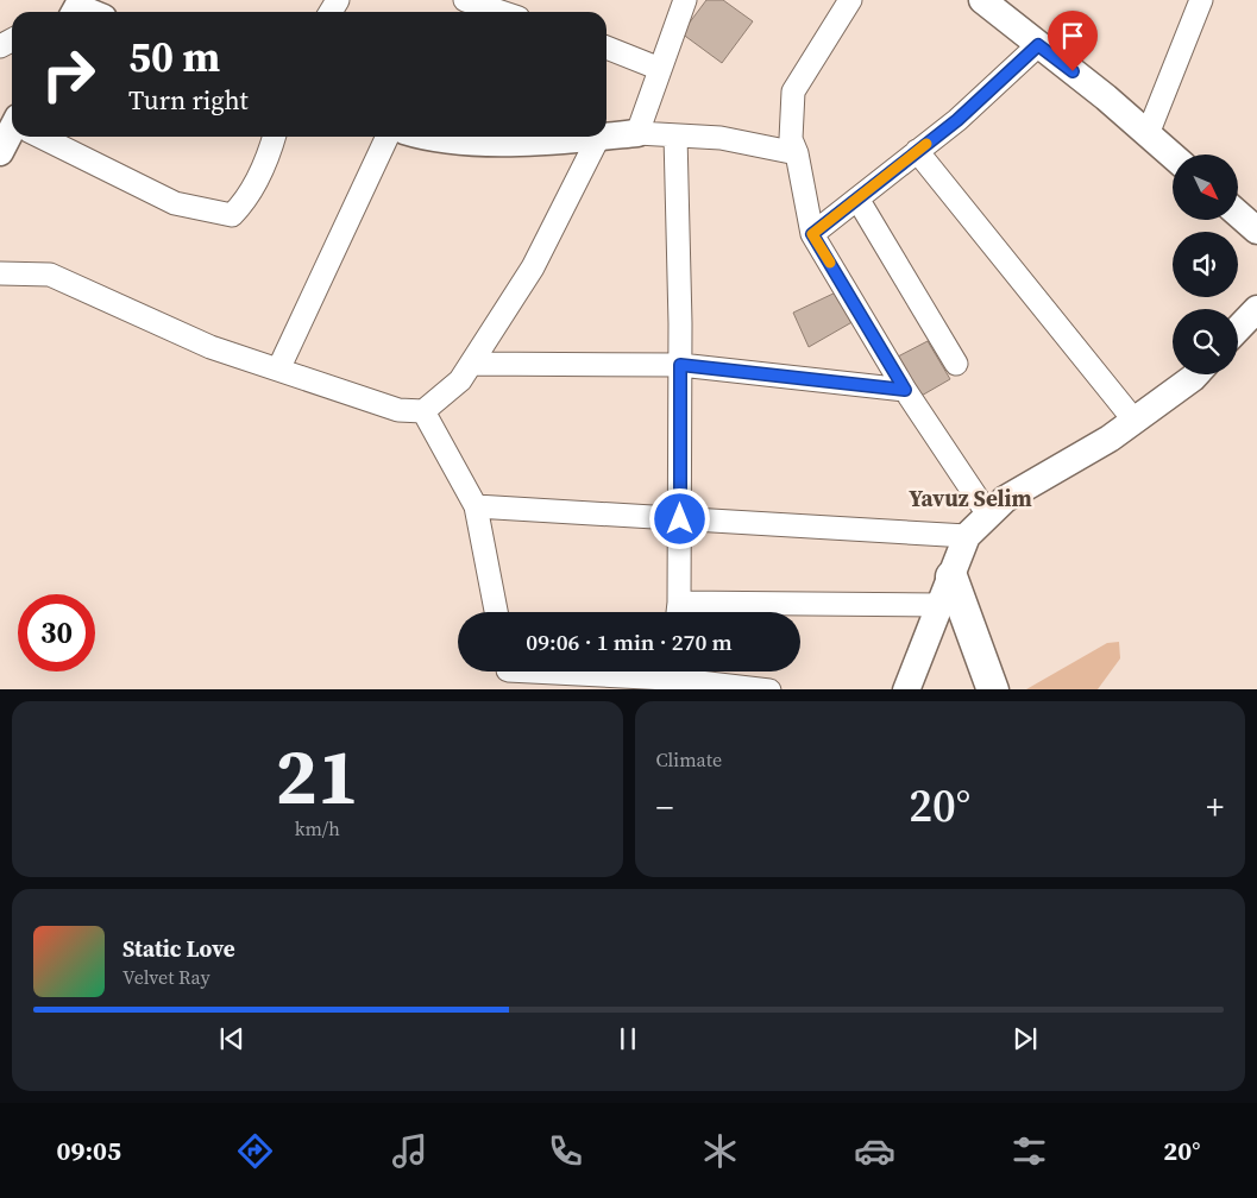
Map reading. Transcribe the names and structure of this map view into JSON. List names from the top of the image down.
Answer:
{
  "districts": ["Yavuz Selim"],
  "north": "bottom right",
  "page": {
    "turn": ["50 m", "Turn right"],
    "limit": "30",
    "trip": "09:06 · 1 min · 270 m",
    "tile": [
      ["21", "km/h"],
      "Climate"
    ],
    "heat": ["−", "20°", "+"],
    "song": ["Static Love", "Velvet Ray"],
    "tabs": ["09:05", "20°"]
  }
}
